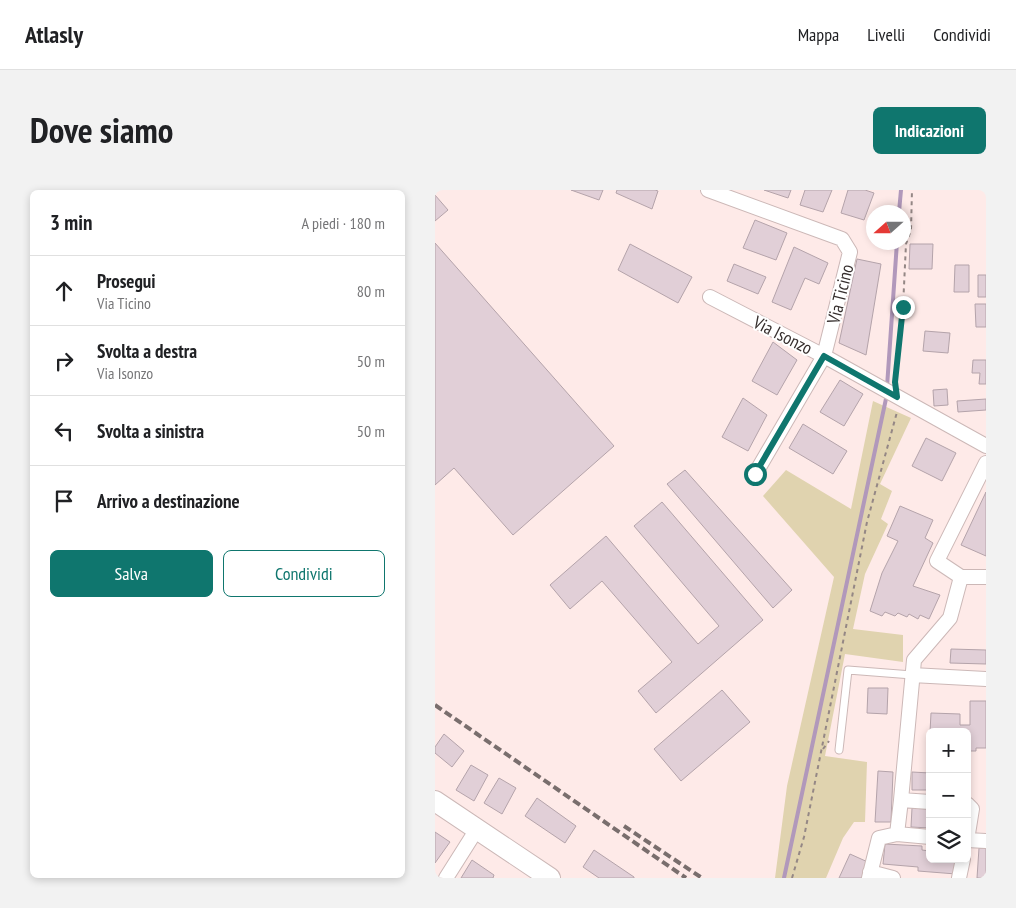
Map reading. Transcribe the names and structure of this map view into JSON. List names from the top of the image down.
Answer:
{
  "streets": {
    "street": ["Via Ticino", "Via Isonzo"]
  },
  "crossings": [
    ["Via Ticino", "Via Isonzo"]
  ],
  "north": "left",
  "page": {
    "header": "Atlasly",
    "nav": ["Mappa", "Livelli", "Condividi"],
    "title": "Dove siamo",
    "buttons": [
      "Indicazioni",
      ["Salva", "Condividi"]
    ],
    "heading": ["3 min", "A piedi · 180 m"],
    "list": [
      ["Prosegui", "Via Ticino", "80 m"],
      ["Svolta a destra", "Via Isonzo", "50 m"],
      ["Svolta a sinistra", "50 m"],
      "Arrivo a destinazione"
    ],
    "map_buttons": ["+", "−"]
  }
}
